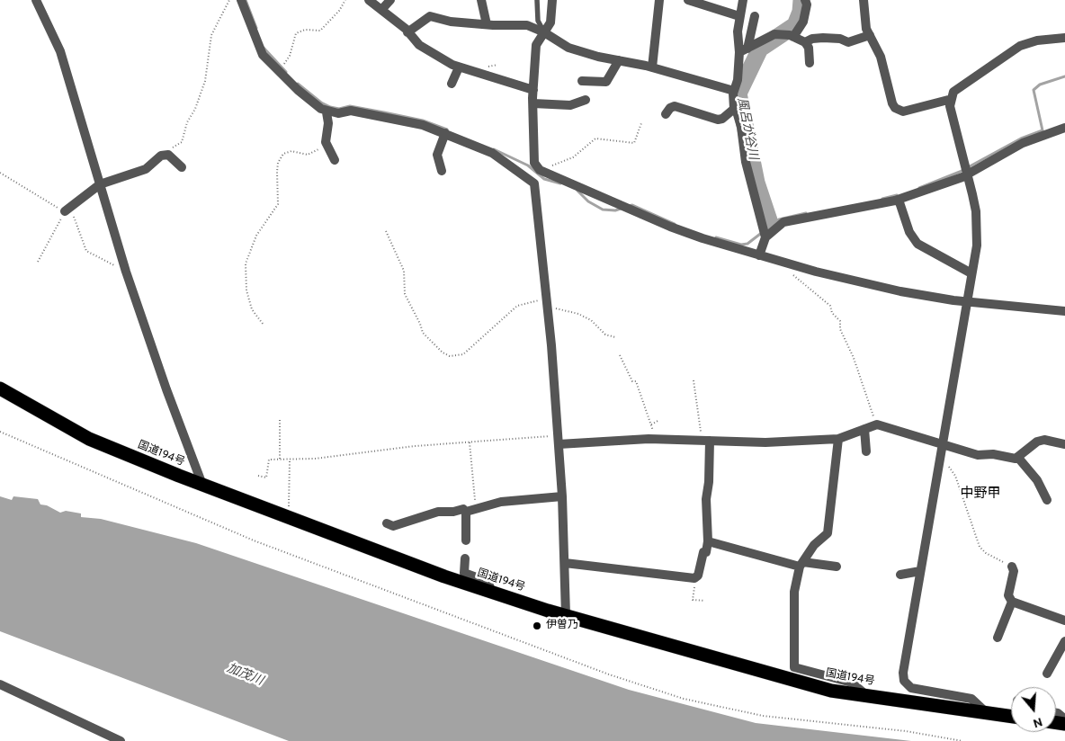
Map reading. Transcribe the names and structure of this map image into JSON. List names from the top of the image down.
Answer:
{
  "streets": {
    "highway": ["国道194号"]
  },
  "districts": ["中野甲"],
  "water": ["風呂が谷川", "加茂川"],
  "places": ["伊曽乃"],
  "north": "bottom"
}
